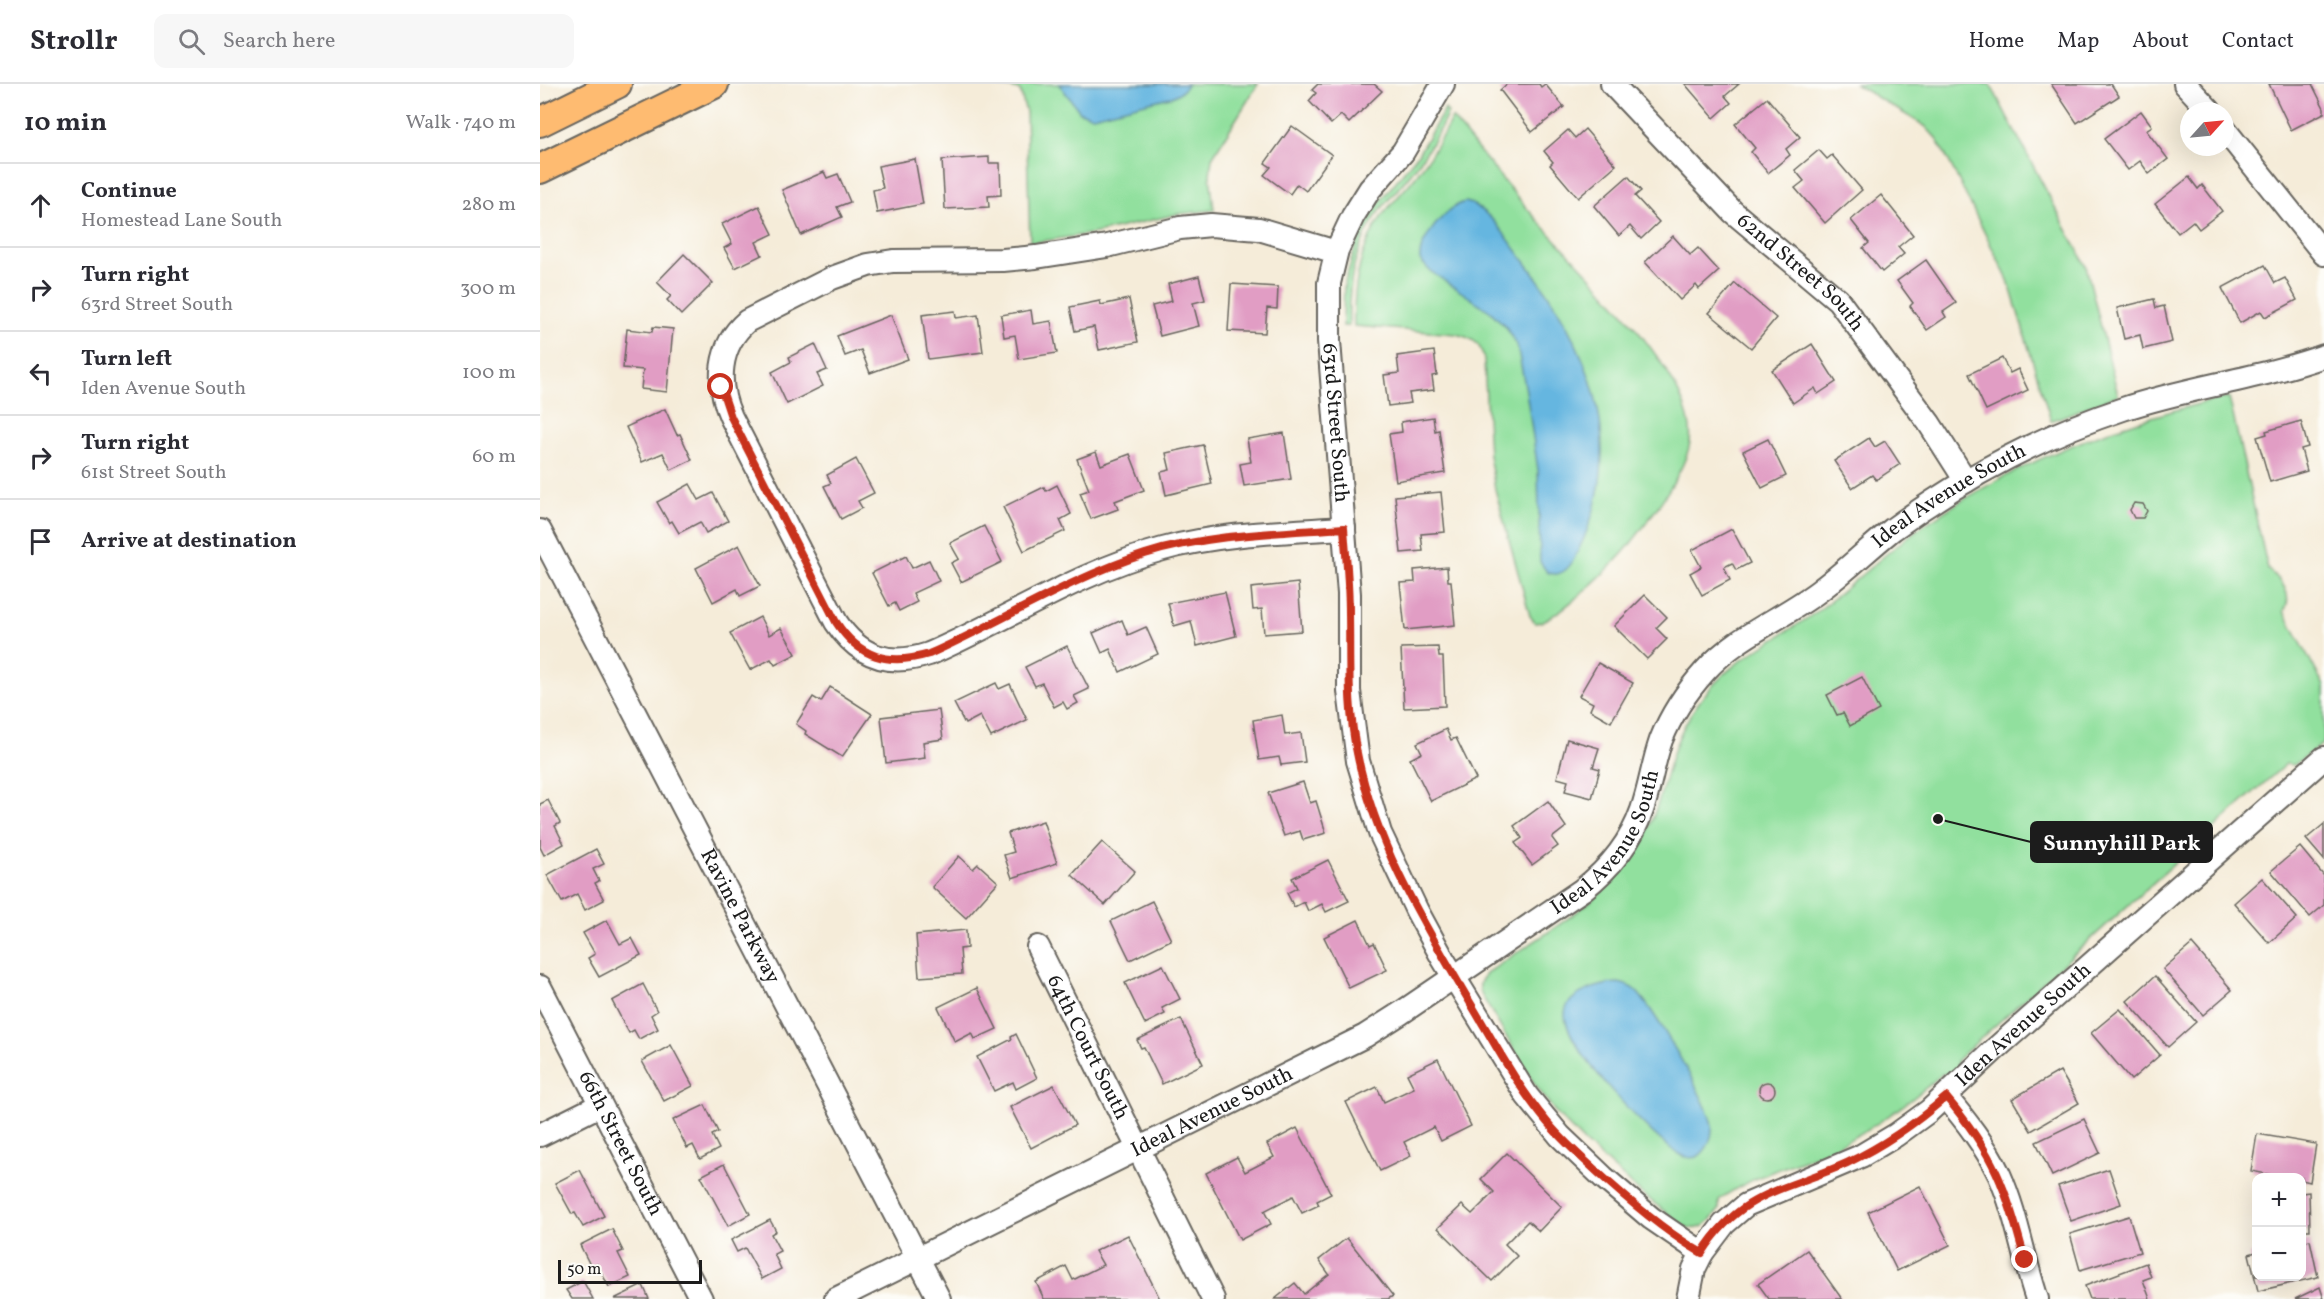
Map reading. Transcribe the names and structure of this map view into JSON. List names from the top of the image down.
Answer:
{
  "streets": {
    "street": [
      "62nd Street South",
      "63rd Street South",
      "Ideal Avenue South",
      "Ravine Parkway",
      "Iden Avenue South",
      "64th Court South",
      "66th Street South"
    ]
  },
  "crossings": [
    ["62nd Street South", "Ideal Avenue South"],
    ["63rd Street South", "Ideal Avenue South"],
    ["63rd Street South", "Iden Avenue South"],
    ["Ideal Avenue South", "Ravine Parkway"],
    ["Ideal Avenue South", "64th Court South"]
  ],
  "places": ["Sunnyhill Park"],
  "scale_bar": "50 m",
  "north": "top right",
  "page": {
    "header": "Strollr",
    "search": "Search here",
    "nav": [
      "Home",
      "Map",
      "About",
      "Contact"
    ],
    "heading": ["10 min", "Walk · 740 m"],
    "list": [
      ["Continue", "Homestead Lane South", "280 m"],
      ["Turn right", "63rd Street South", "300 m"],
      ["Turn left", "Iden Avenue South", "100 m"],
      ["Turn right", "61st Street South", "60 m"],
      "Arrive at destination"
    ],
    "map_buttons": ["+", "−"],
    "scale": "50 m"
  }
}
